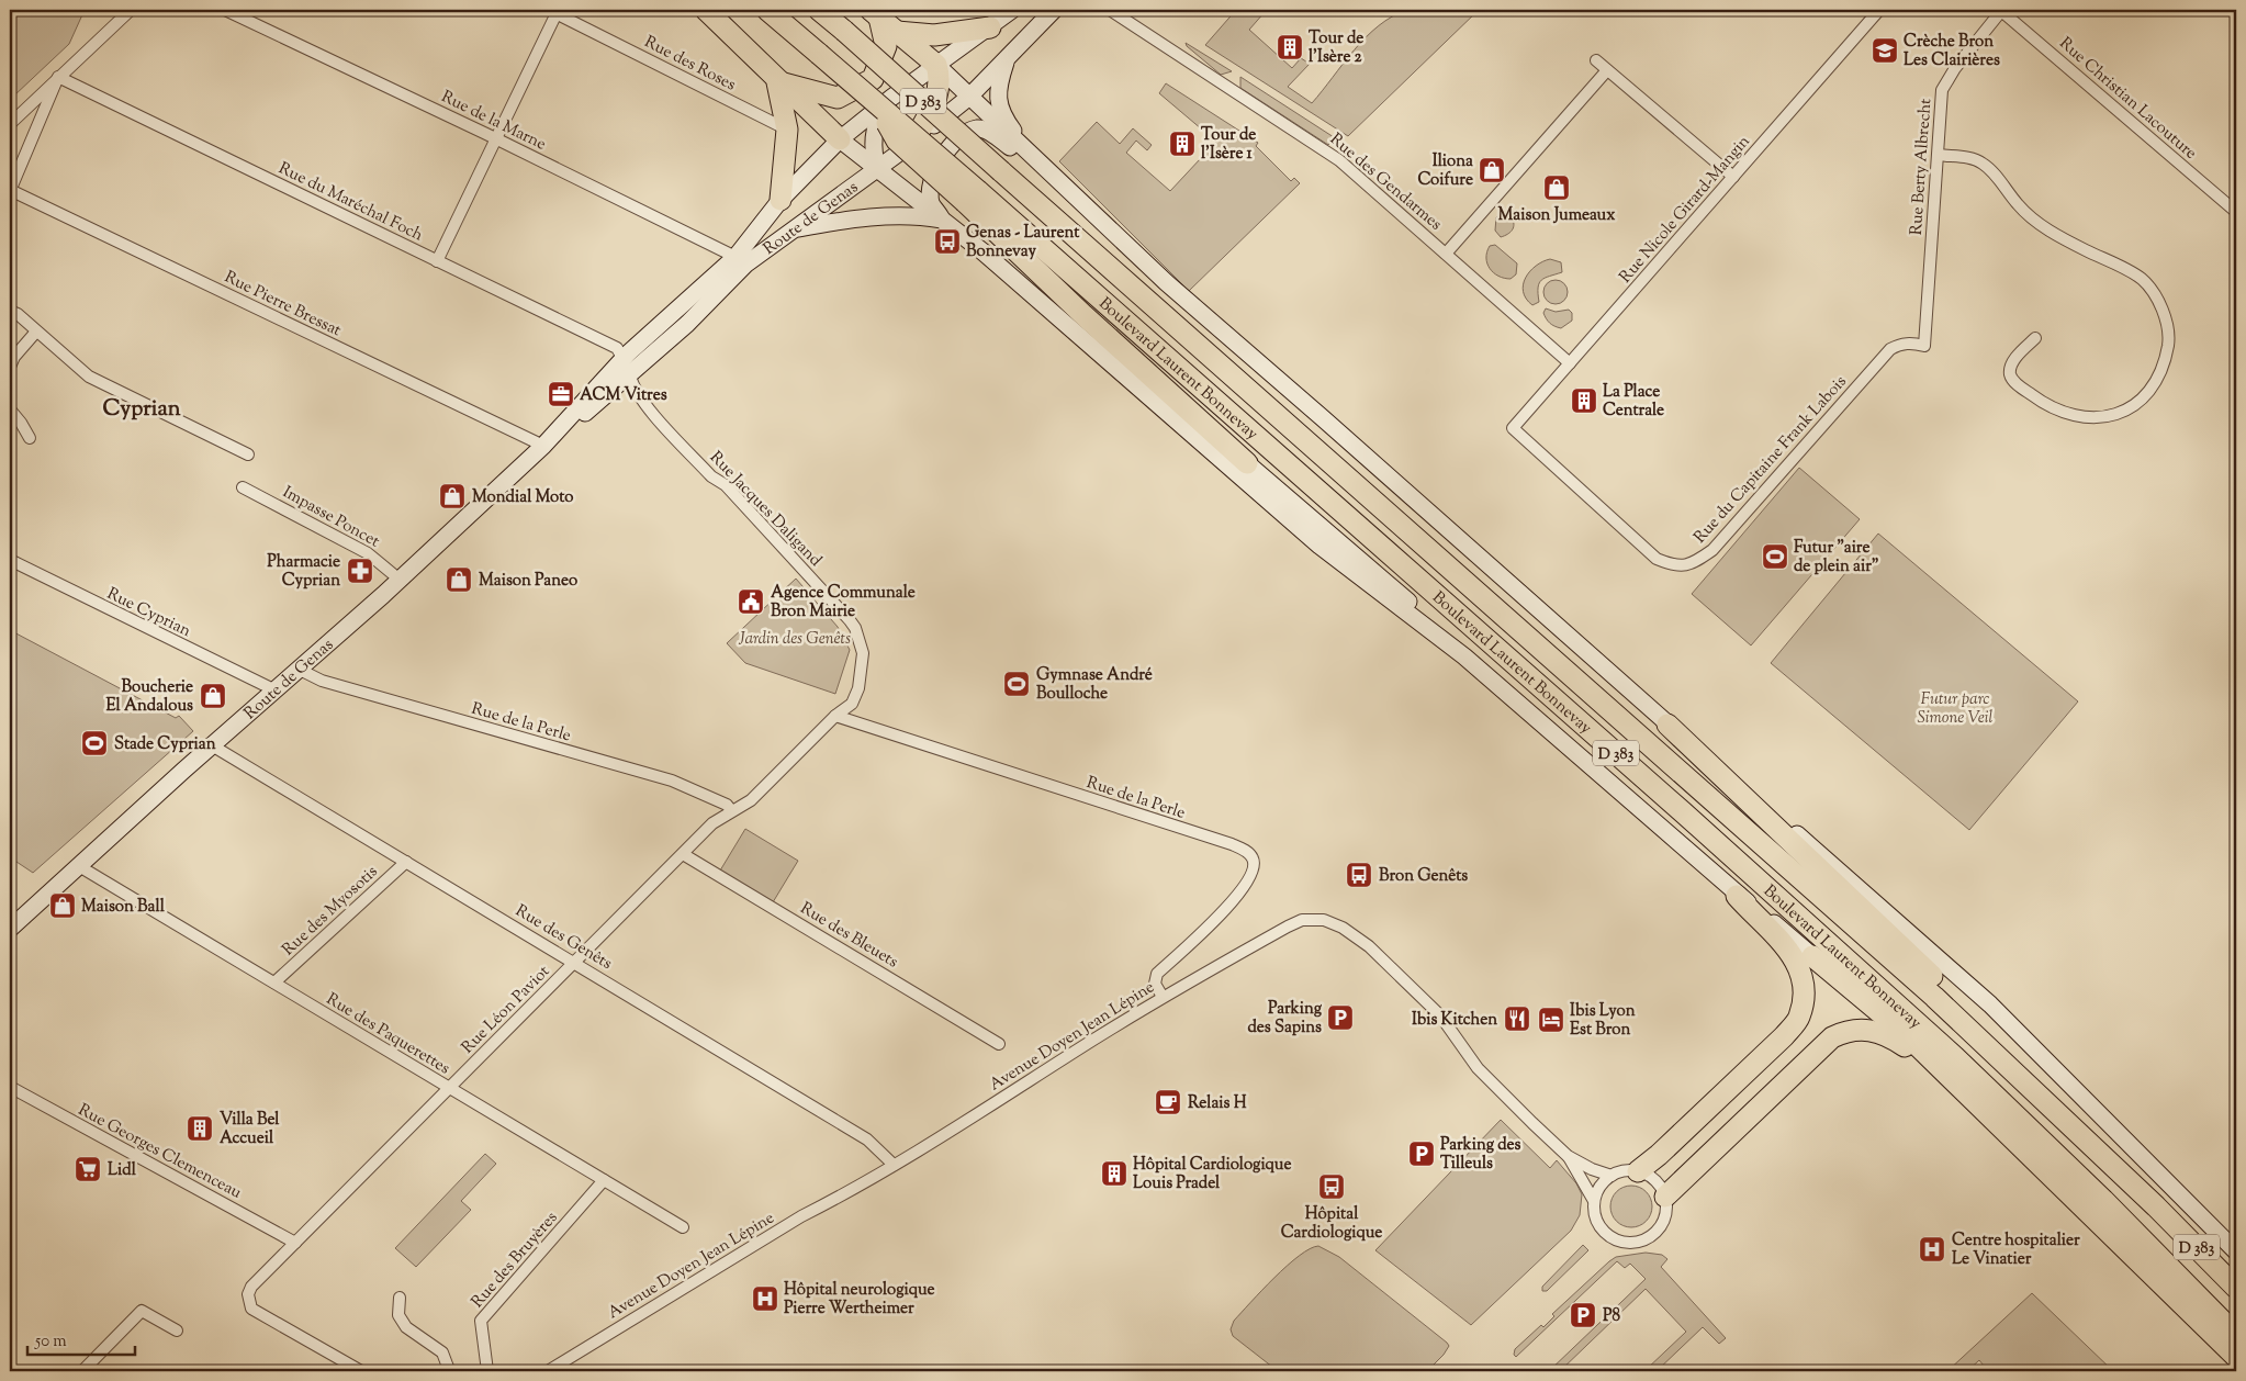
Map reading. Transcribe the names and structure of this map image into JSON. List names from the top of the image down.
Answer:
{
  "streets": {
    "highway": ["D 383", "Boulevard Laurent Bonnevay"],
    "main road": ["Route de Genas"],
    "street": [
      "Rue des Roses",
      "Rue Christian Lacouture",
      "Rue de la Marne",
      "Rue Berty Albrecht",
      "Rue des Gendarmes",
      "Rue du Maréchal Foch",
      "Rue Nicole Girard-Mangin",
      "Rue Pierre Bressat",
      "Rue du Capitaine Frank Labois",
      "Rue Jacques Daligand",
      "Impasse Poncet",
      "Rue Cyprian",
      "Rue de la Perle",
      "Rue des Myosotis",
      "Rue des Bleuets",
      "Rue des Genêts",
      "Rue Léon Paviot",
      "Rue des Paquerettes",
      "Avenue Doyen Jean Lépine",
      "Rue Georges Clemenceau",
      "Rue des Bruyères"
    ]
  },
  "crossings": [
    ["Rue Christian Lacouture", "Rue Berty Albrecht"],
    ["D 383", "Route de Genas"],
    ["Rue de la Marne", "Route de Genas"],
    ["Rue Berty Albrecht", "Rue du Capitaine Frank Labois"],
    ["Rue des Gendarmes", "Rue Nicole Girard-Mangin"],
    ["Rue du Maréchal Foch", "Route de Genas"],
    ["Rue du Maréchal Foch", "Rue Jacques Daligand"],
    ["Rue Nicole Girard-Mangin", "Rue du Capitaine Frank Labois"],
    ["Route de Genas", "Rue Pierre Bressat"],
    ["Route de Genas", "Rue Jacques Daligand"],
    ["Route de Genas", "Impasse Poncet"],
    ["Route de Genas", "Rue Cyprian"],
    ["Route de Genas", "Rue de la Perle"],
    ["Route de Genas", "Rue des Genêts"],
    ["Route de Genas", "Rue des Paquerettes"],
    ["Rue Jacques Daligand", "Rue de la Perle"],
    ["Rue Jacques Daligand", "Rue Léon Paviot"],
    ["Rue de la Perle", "Rue Léon Paviot"],
    ["Rue de la Perle", "Avenue Doyen Jean Lépine"],
    ["Rue des Myosotis", "Rue des Genêts"],
    ["Rue des Myosotis", "Rue des Paquerettes"],
    ["Rue des Bleuets", "Rue Léon Paviot"],
    ["Rue des Genêts", "Rue Léon Paviot"],
    ["Rue des Genêts", "Avenue Doyen Jean Lépine"],
    ["Rue Léon Paviot", "Rue des Paquerettes"],
    ["Rue Léon Paviot", "Rue Georges Clemenceau"],
    ["Rue des Paquerettes", "Rue des Bruyères"]
  ],
  "districts": ["Cyprian"],
  "parks": ["Jardin des Genêts", "Futur parc Simone Veil"],
  "places": {
    "building": [
      "Tour de l'Isère 2",
      "Tour de l'Isère 1",
      "La Place Centrale",
      "Villa Bel Accueil",
      "Hôpital Cardiologique Louis Pradel"
    ],
    "school or university": ["Crèche Bron Les Clairières"],
    "shop": [
      "Iliona Coifure",
      "Maison Jumeaux",
      "Mondial Moto",
      "Maison Paneo",
      "Boucherie El Andalous",
      "Maison Ball"
    ],
    "bus stop": ["Genas - Laurent Bonnevay", "Bron Genêts", "Hôpital Cardiologique"],
    "office": ["ACM Vitres"],
    "sports": ["Futur \"aire de plein air\"", "Gymnase André Boulloche", "Stade Cyprian"],
    "pharmacy": ["Pharmacie Cyprian"],
    "public building": ["Agence Communale Bron Mairie"],
    "parking": ["Parking des Sapins", "Parking des Tilleuls", "P8"],
    "restaurant": ["Ibis Kitchen"],
    "hotel": ["Ibis Lyon Est Bron"],
    "cafe": ["Relais H"],
    "supermarket": ["Lidl"],
    "hospital": ["Centre hospitalier Le Vinatier", "Hôpital neurologique Pierre Wertheimer"]
  },
  "scale_bar": "50 m"
}
